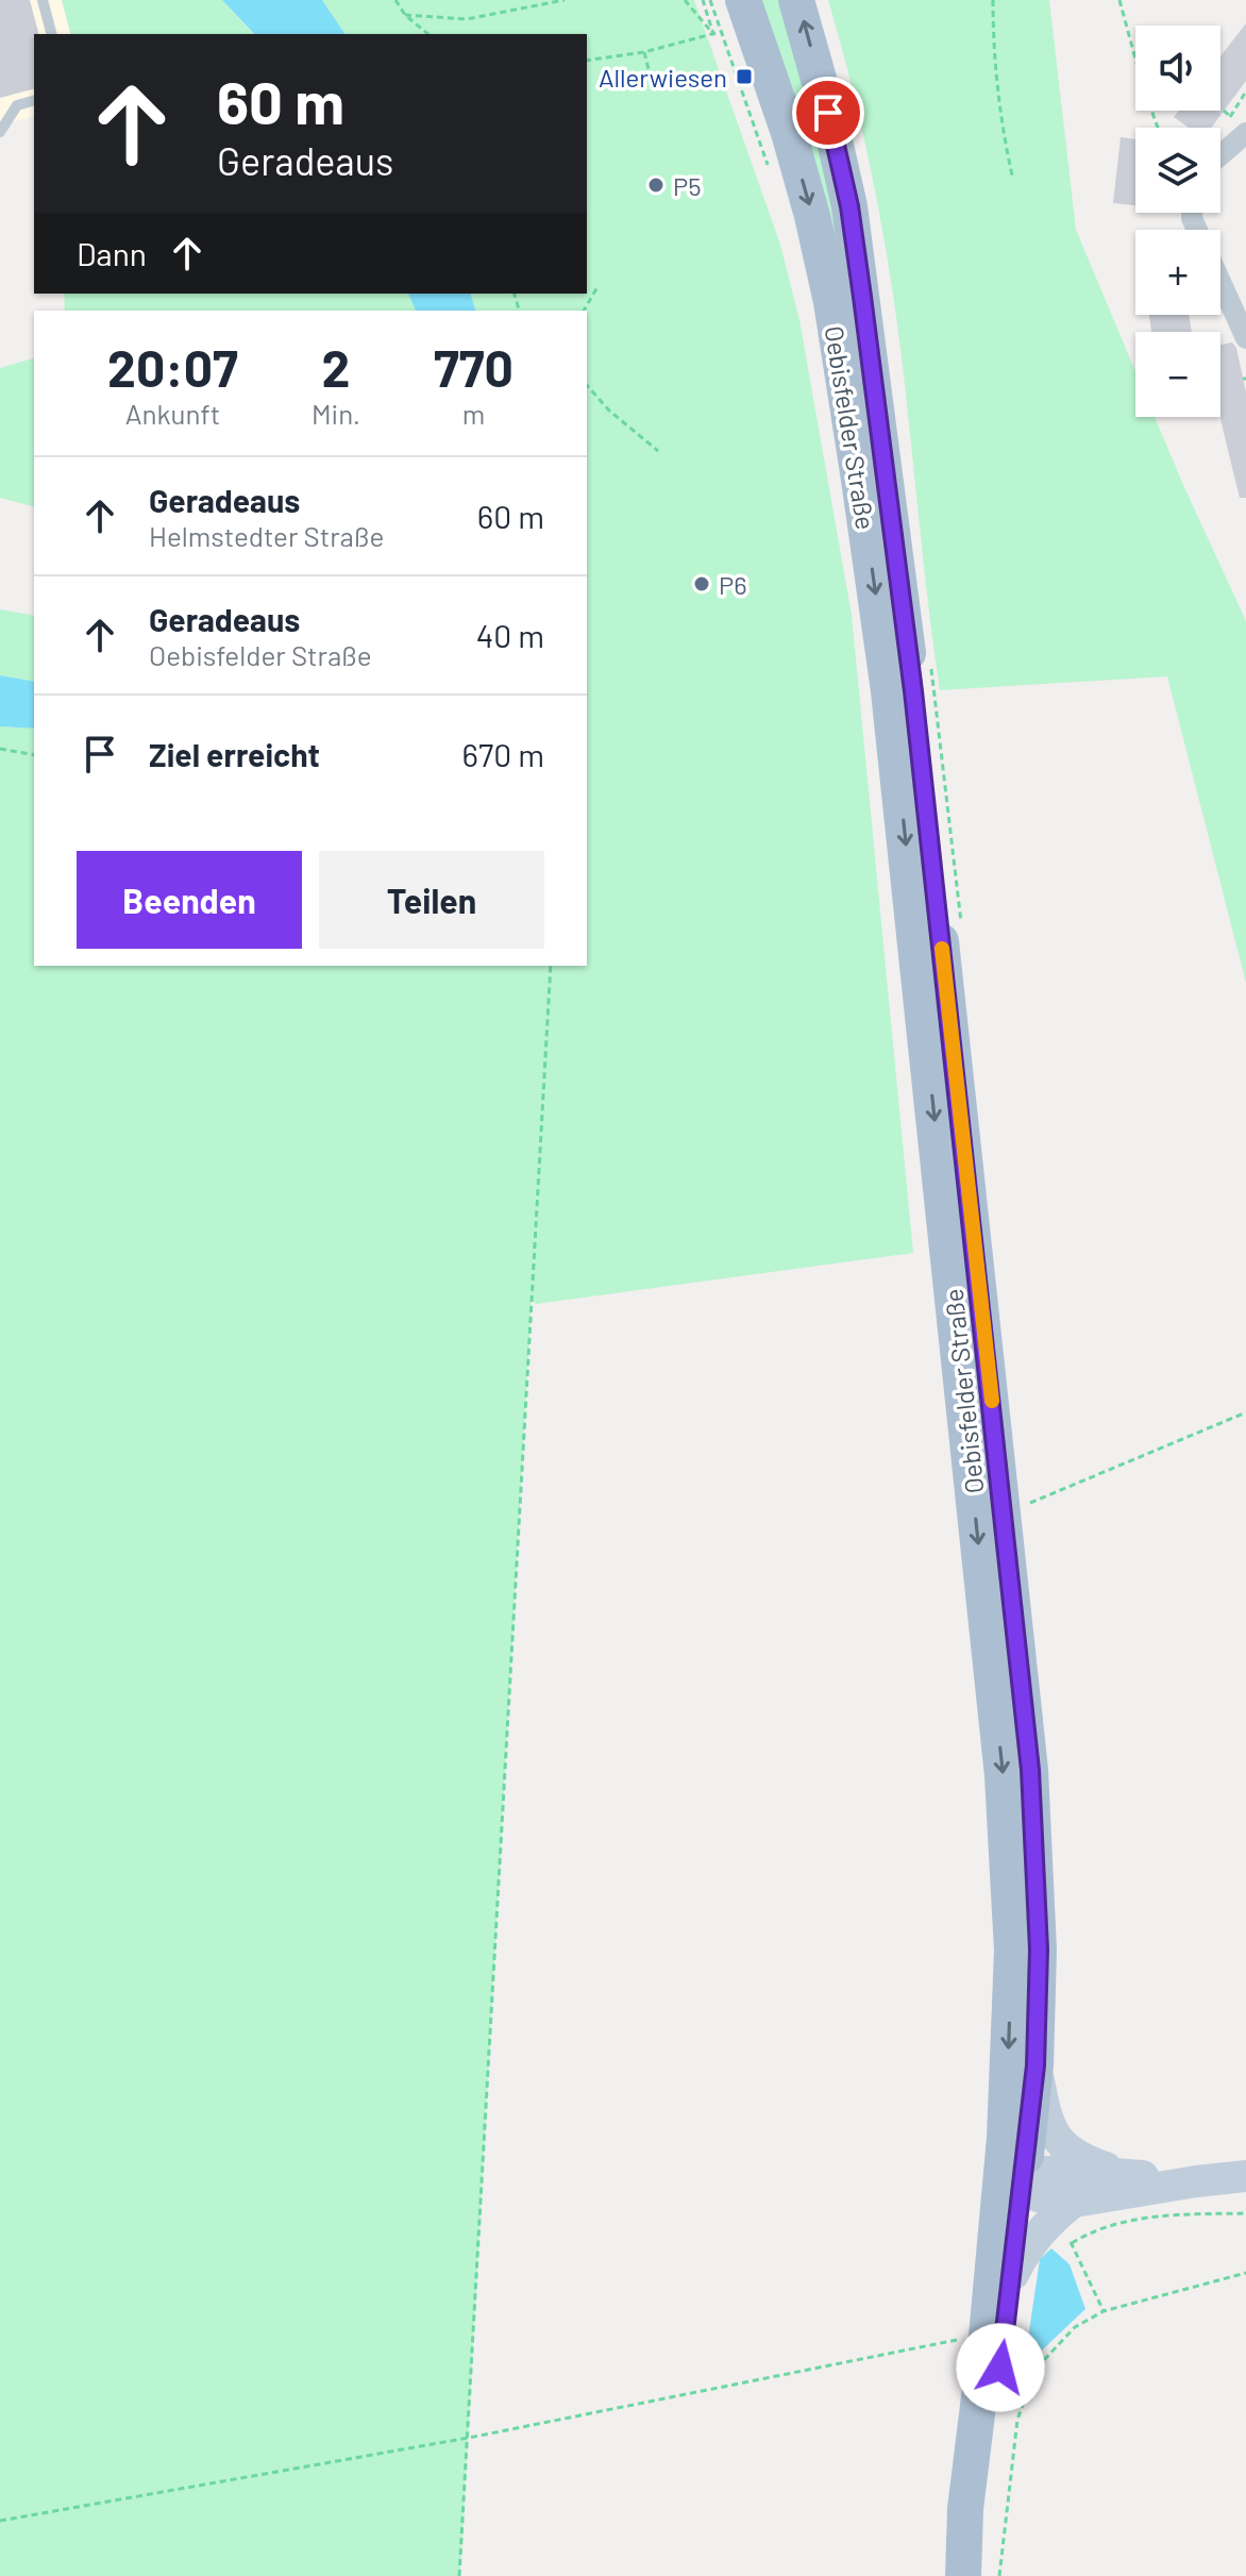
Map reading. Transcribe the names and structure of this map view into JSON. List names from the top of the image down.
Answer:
{
  "streets": {
    "main road": ["Oebisfelder Straße"]
  },
  "places": {
    "transit": ["Allerwiesen"],
    "other": ["P5", "P6"]
  },
  "page": {
    "map_buttons": ["+", "−"],
    "turn": ["60 m", "Geradeaus"],
    "then": "Dann",
    "eta": [
      "20:07",
      "Ankunft",
      "2",
      "Min.",
      "770",
      "m"
    ],
    "list": [
      {
        "name": "Geradeaus",
        "note": "Helmstedter Straße",
        "value": "60 m"
      },
      {
        "name": "Geradeaus",
        "note": "Oebisfelder Straße",
        "value": "40 m"
      },
      {
        "name": "Ziel erreicht",
        "value": "670 m"
      }
    ],
    "buttons": ["Beenden", "Teilen"]
  }
}
